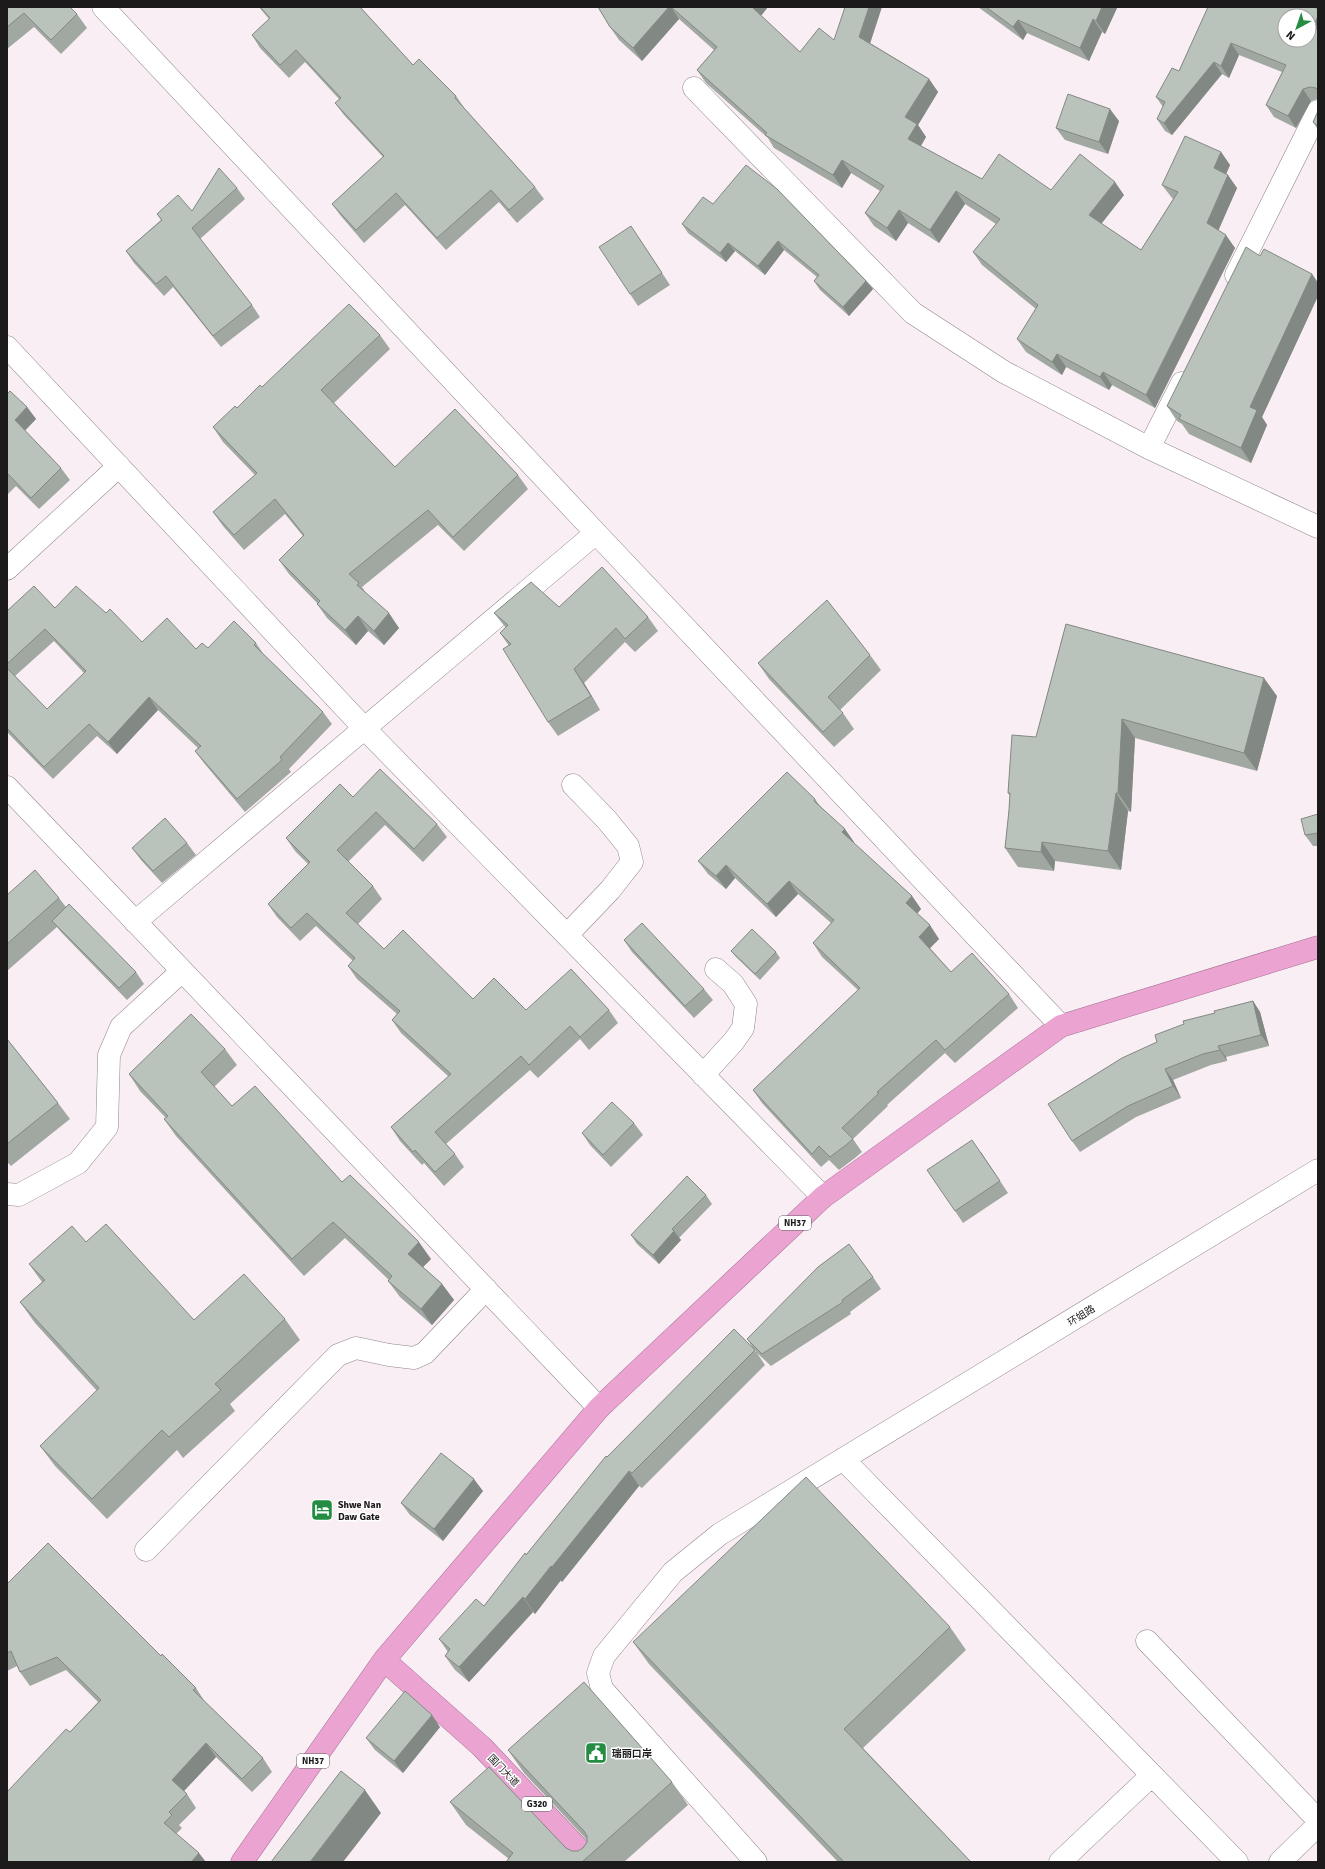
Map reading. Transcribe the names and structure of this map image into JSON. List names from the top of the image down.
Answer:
{
  "streets": {
    "highway": ["NH37", "国门大道", "G320"],
    "street": ["环姐路"]
  },
  "crossings": [
    ["NH37", "国门大道"]
  ],
  "places": {
    "hotel": ["Shwe Nan Daw Gate"],
    "public building": ["瑞丽口岸"]
  },
  "north": "bottom left"
}
